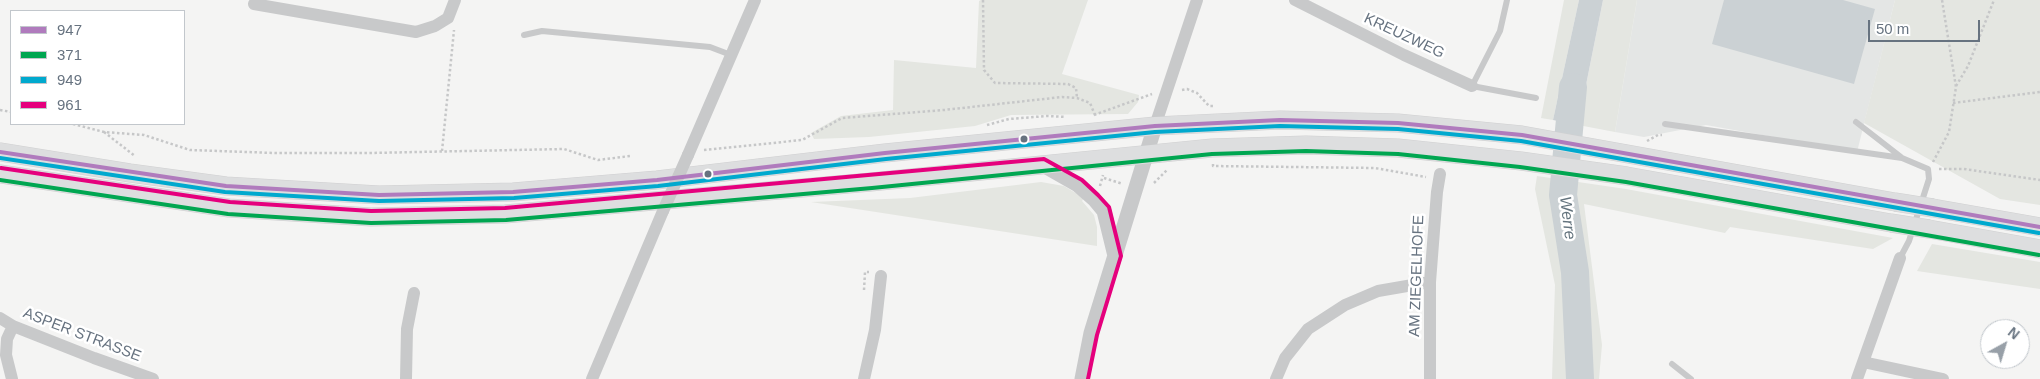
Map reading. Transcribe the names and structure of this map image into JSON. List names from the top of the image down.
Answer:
{
  "streets": {
    "street": ["KREUZWEG", "AM ZIEGELHOFE", "ASPER STRASSE"]
  },
  "water": ["Werre"],
  "lines": [
    "transit line 947",
    "transit line 949",
    "transit line 371",
    "transit line 961"
  ],
  "legend": [
    "947",
    "371",
    "949",
    "961"
  ],
  "scale_bar": "50 m",
  "north": "top right"
}
